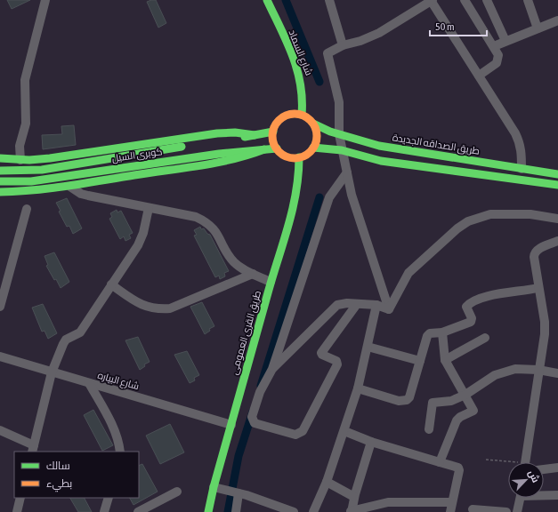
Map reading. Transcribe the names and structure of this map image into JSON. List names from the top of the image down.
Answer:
{
  "streets": {
    "main road": [
      "شارع السماد",
      "طريق الصداقه الجديدة",
      "كوبرى السيل",
      "طريق القرى العمومى"
    ],
    "street": ["شارع البياره"]
  },
  "crossings": [
    ["شارع السماد", "طريق الصداقه الجديدة"],
    ["شارع السماد", "كوبرى السيل"],
    ["شارع السماد", "طريق القرى العمومى"],
    ["طريق الصداقه الجديدة", "كوبرى السيل"],
    ["طريق الصداقه الجديدة", "طريق القرى العمومى"],
    ["كوبرى السيل", "طريق القرى العمومى"],
    ["طريق القرى العمومى", "شارع البياره"]
  ],
  "legend": ["سالك", "بطيء"],
  "scale_bar": "50 m",
  "north": "top right"
}
